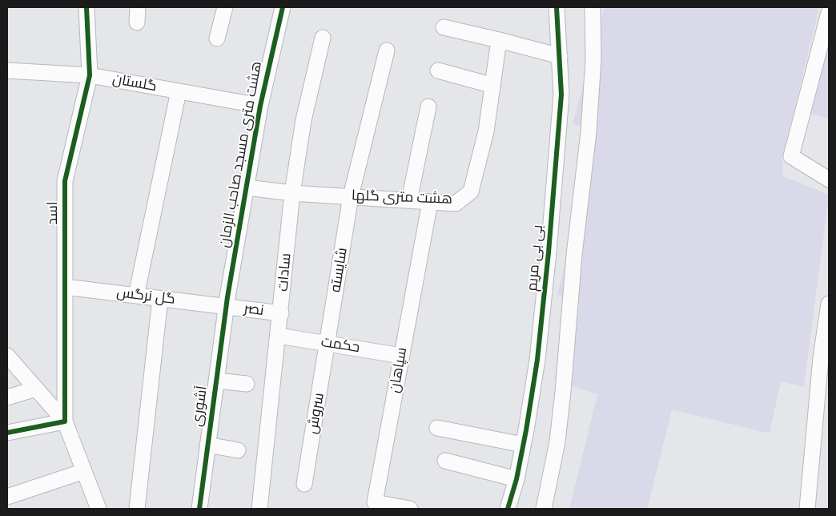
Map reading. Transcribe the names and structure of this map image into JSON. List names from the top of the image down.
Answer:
{
  "streets": {
    "street": [
      "گلستان",
      "هشت متری مسجد صاحب الزمان",
      "هشت متری گلها",
      "اسد",
      "بی بی مریم",
      "شایسته",
      "سادات",
      "گل نرگس",
      "نصر",
      "حکمت",
      "سپاهان",
      "آشوری",
      "سروش"
    ]
  },
  "crossings": [
    ["گلستان", "هشت متری مسجد صاحب الزمان"],
    ["گلستان", "اسد"],
    ["هشت متری مسجد صاحب الزمان", "هشت متری گلها"],
    ["هشت متری مسجد صاحب الزمان", "گل نرگس"],
    ["هشت متری مسجد صاحب الزمان", "نصر"],
    ["هشت متری مسجد صاحب الزمان", "آشوری"],
    ["هشت متری گلها", "شایسته"],
    ["هشت متری گلها", "سادات"],
    ["هشت متری گلها", "سپاهان"],
    ["اسد", "گل نرگس"],
    ["شایسته", "حکمت"],
    ["شایسته", "سروش"],
    ["سادات", "نصر"],
    ["سادات", "حکمت"],
    ["گل نرگس", "نصر"],
    ["گل نرگس", "آشوری"],
    ["نصر", "آشوری"],
    ["حکمت", "سپاهان"],
    ["حکمت", "سروش"]
  ]
}
